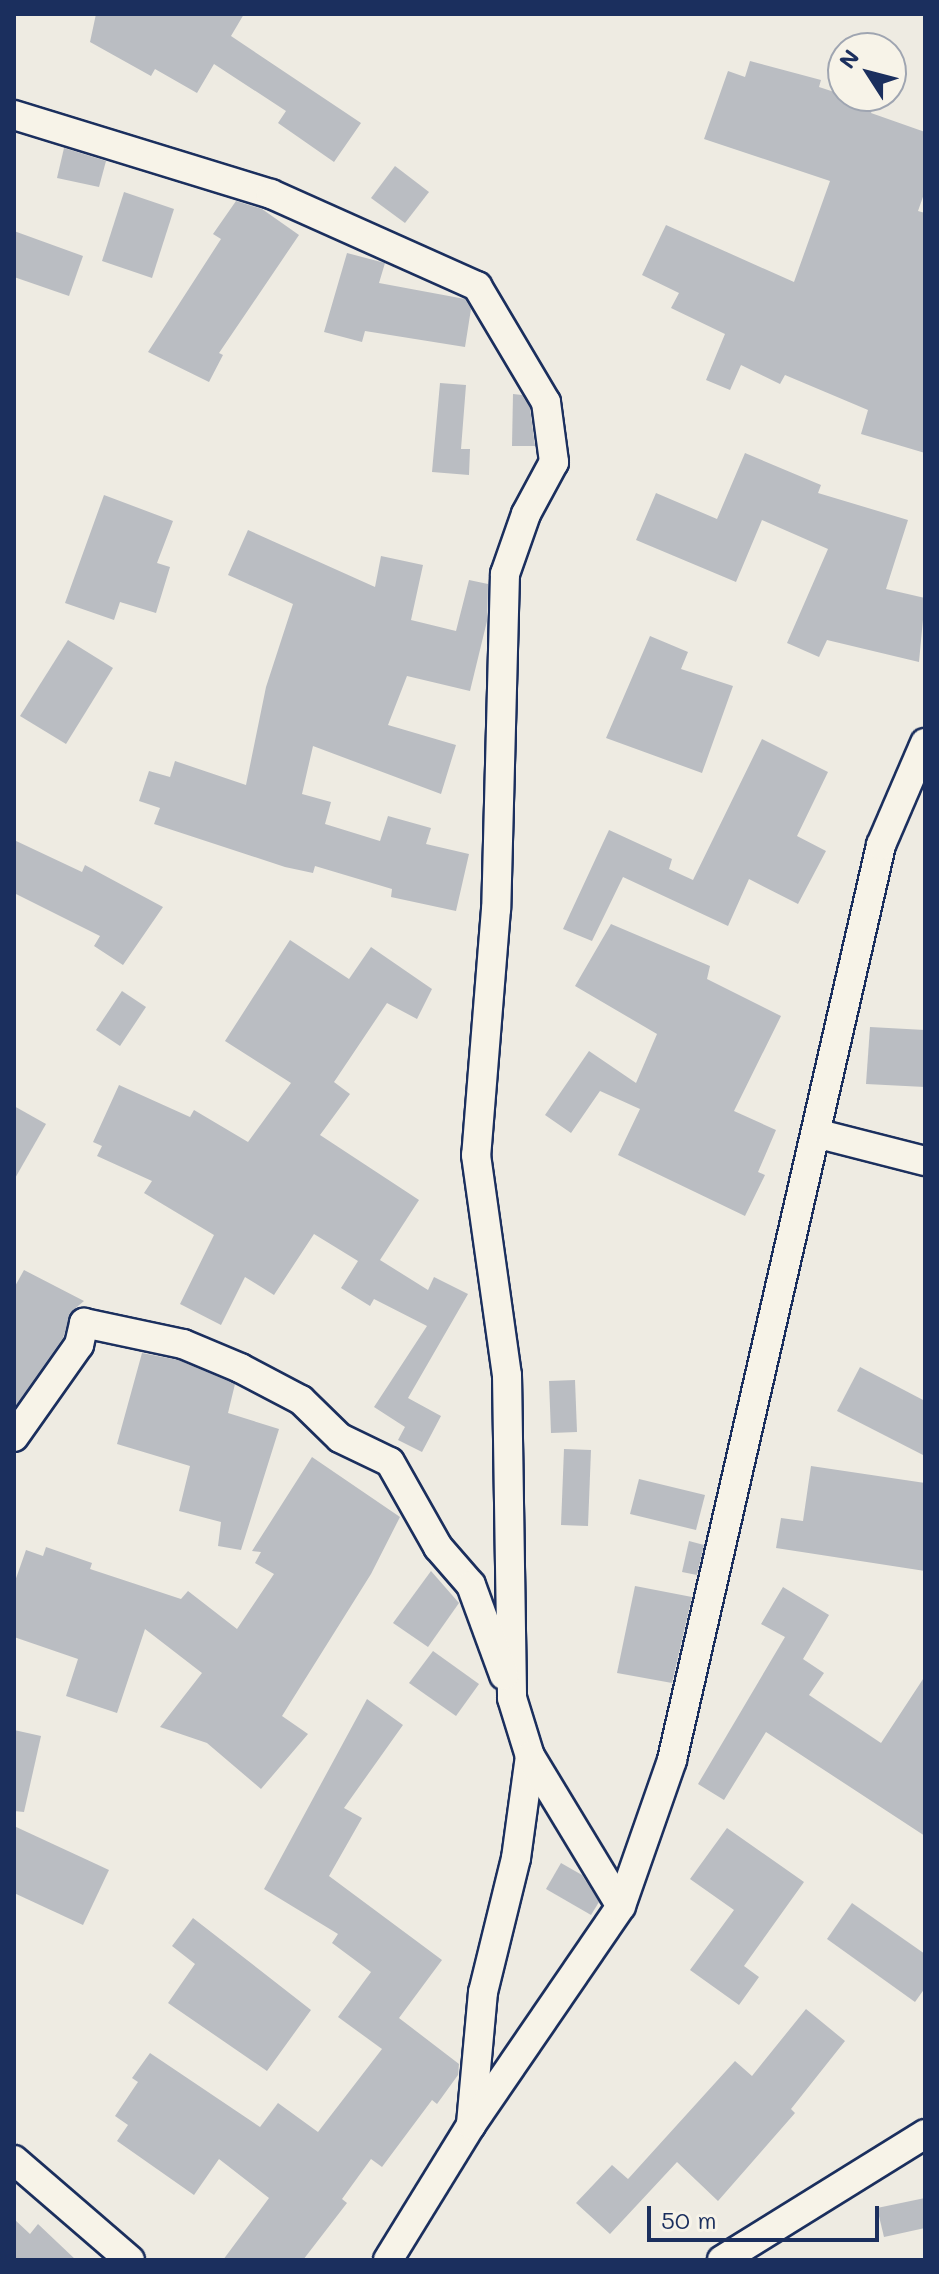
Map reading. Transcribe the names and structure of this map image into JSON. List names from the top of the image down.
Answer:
{
  "scale_bar": "50 m",
  "north": "top left"
}
